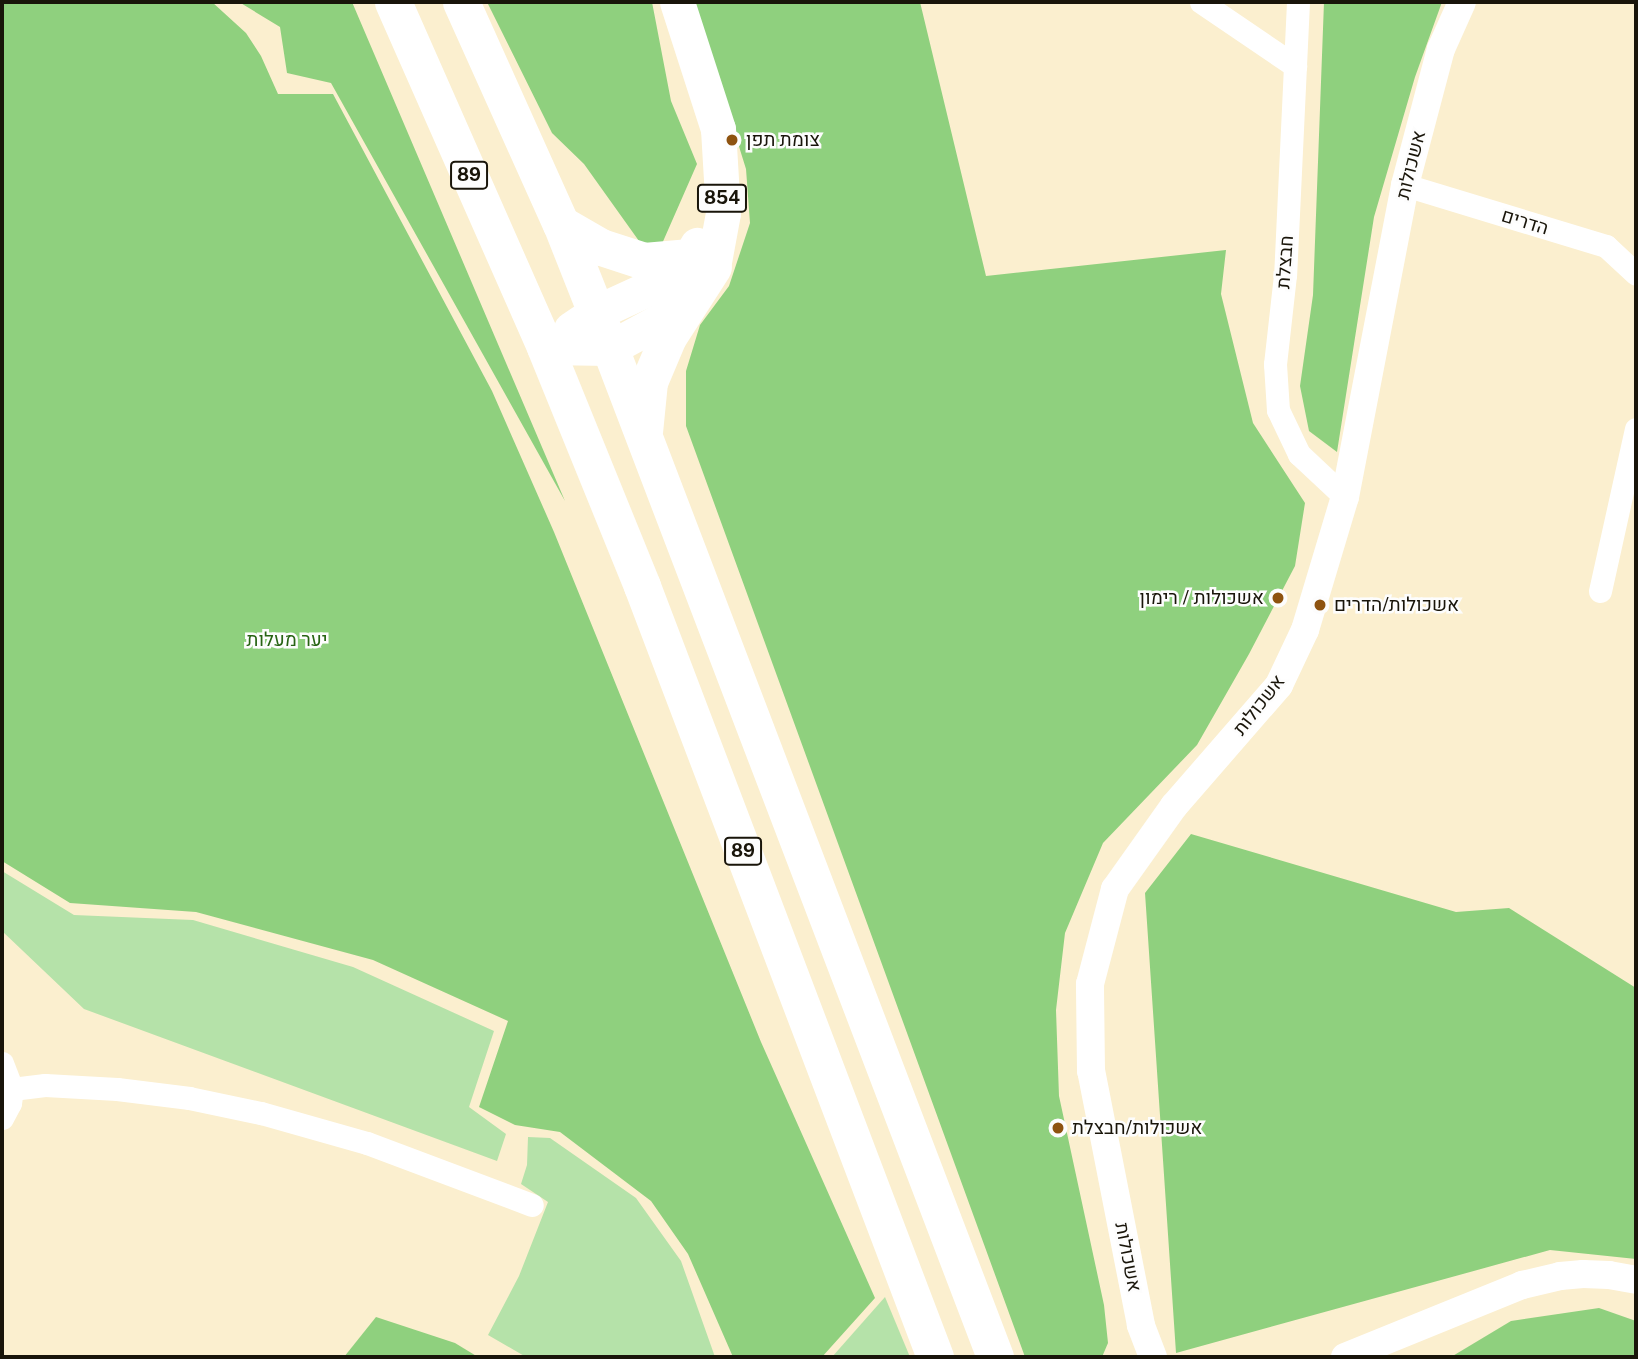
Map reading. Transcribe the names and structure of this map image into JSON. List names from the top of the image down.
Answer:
{
  "streets": {
    "highway": ["89"],
    "main road": ["854"],
    "street": ["אשכולות", "הדרים", "חבצלת"]
  },
  "crossings": [
    ["אשכולות", "הדרים"],
    ["אשכולות", "חבצלת"],
    ["89", "854"]
  ],
  "parks": ["יער מעלות"],
  "places": [
    "צומת תפן",
    "אשכולות / רימון",
    "אשכולות/הדרים",
    "אשכולות/חבצלת"
  ]
}
